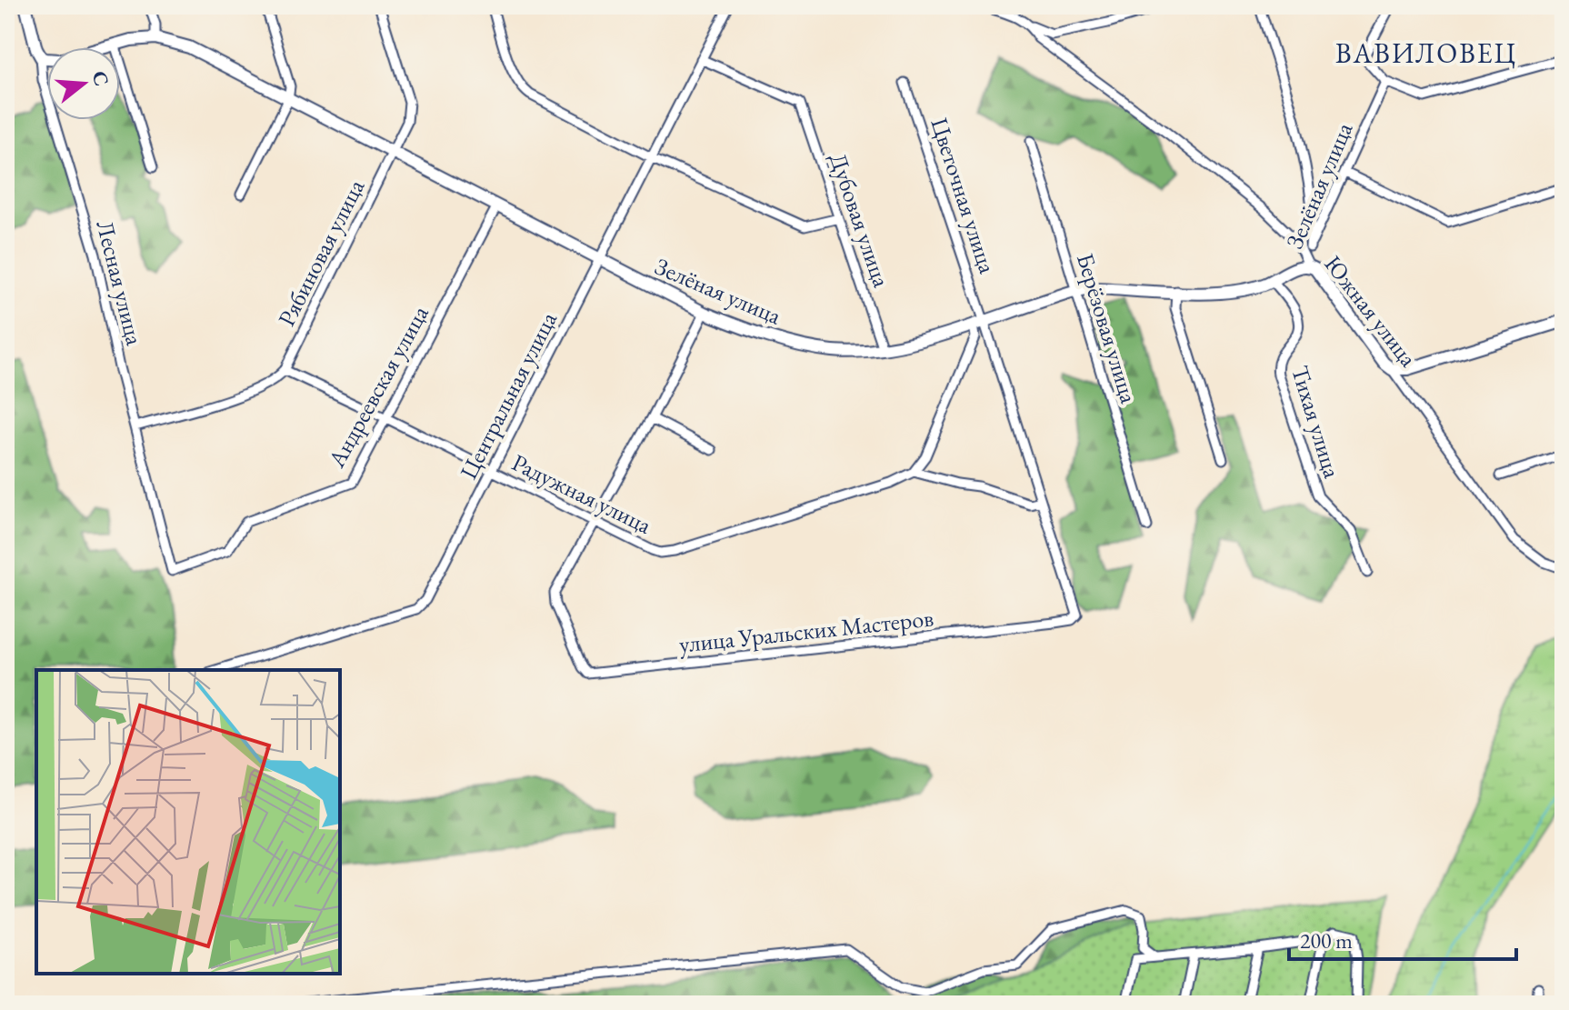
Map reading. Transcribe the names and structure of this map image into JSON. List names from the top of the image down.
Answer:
{
  "streets": {
    "street": [
      "Зелёная улица",
      "Цветочная улица",
      "Дубовая улица",
      "Рябиновая улица",
      "Лесная улица",
      "Южная улица",
      "Берёзовая улица",
      "Андреевская улица",
      "Центральная улица",
      "Тихая улица",
      "Радужная улица",
      "улица Уральских Мастеров"
    ]
  },
  "crossings": [
    ["Зелёная улица", "Цветочная улица"],
    ["Зелёная улица", "Дубовая улица"],
    ["Зелёная улица", "Рябиновая улица"],
    ["Зелёная улица", "Лесная улица"],
    ["Зелёная улица", "Южная улица"],
    ["Зелёная улица", "Берёзовая улица"],
    ["Зелёная улица", "Андреевская улица"],
    ["Зелёная улица", "Центральная улица"],
    ["Зелёная улица", "Тихая улица"],
    ["Цветочная улица", "улица Уральских Мастеров"],
    ["Дубовая улица", "Центральная улица"],
    ["Рябиновая улица", "Радужная улица"],
    ["Лесная улица", "Андреевская улица"],
    ["Андреевская улица", "Радужная улица"],
    ["Центральная улица", "Радужная улица"],
    ["Радужная улица", "улица Уральских Мастеров"]
  ],
  "districts": ["ВАВИЛОВЕЦ"],
  "scale_bar": "200 m",
  "north": "right"
}
